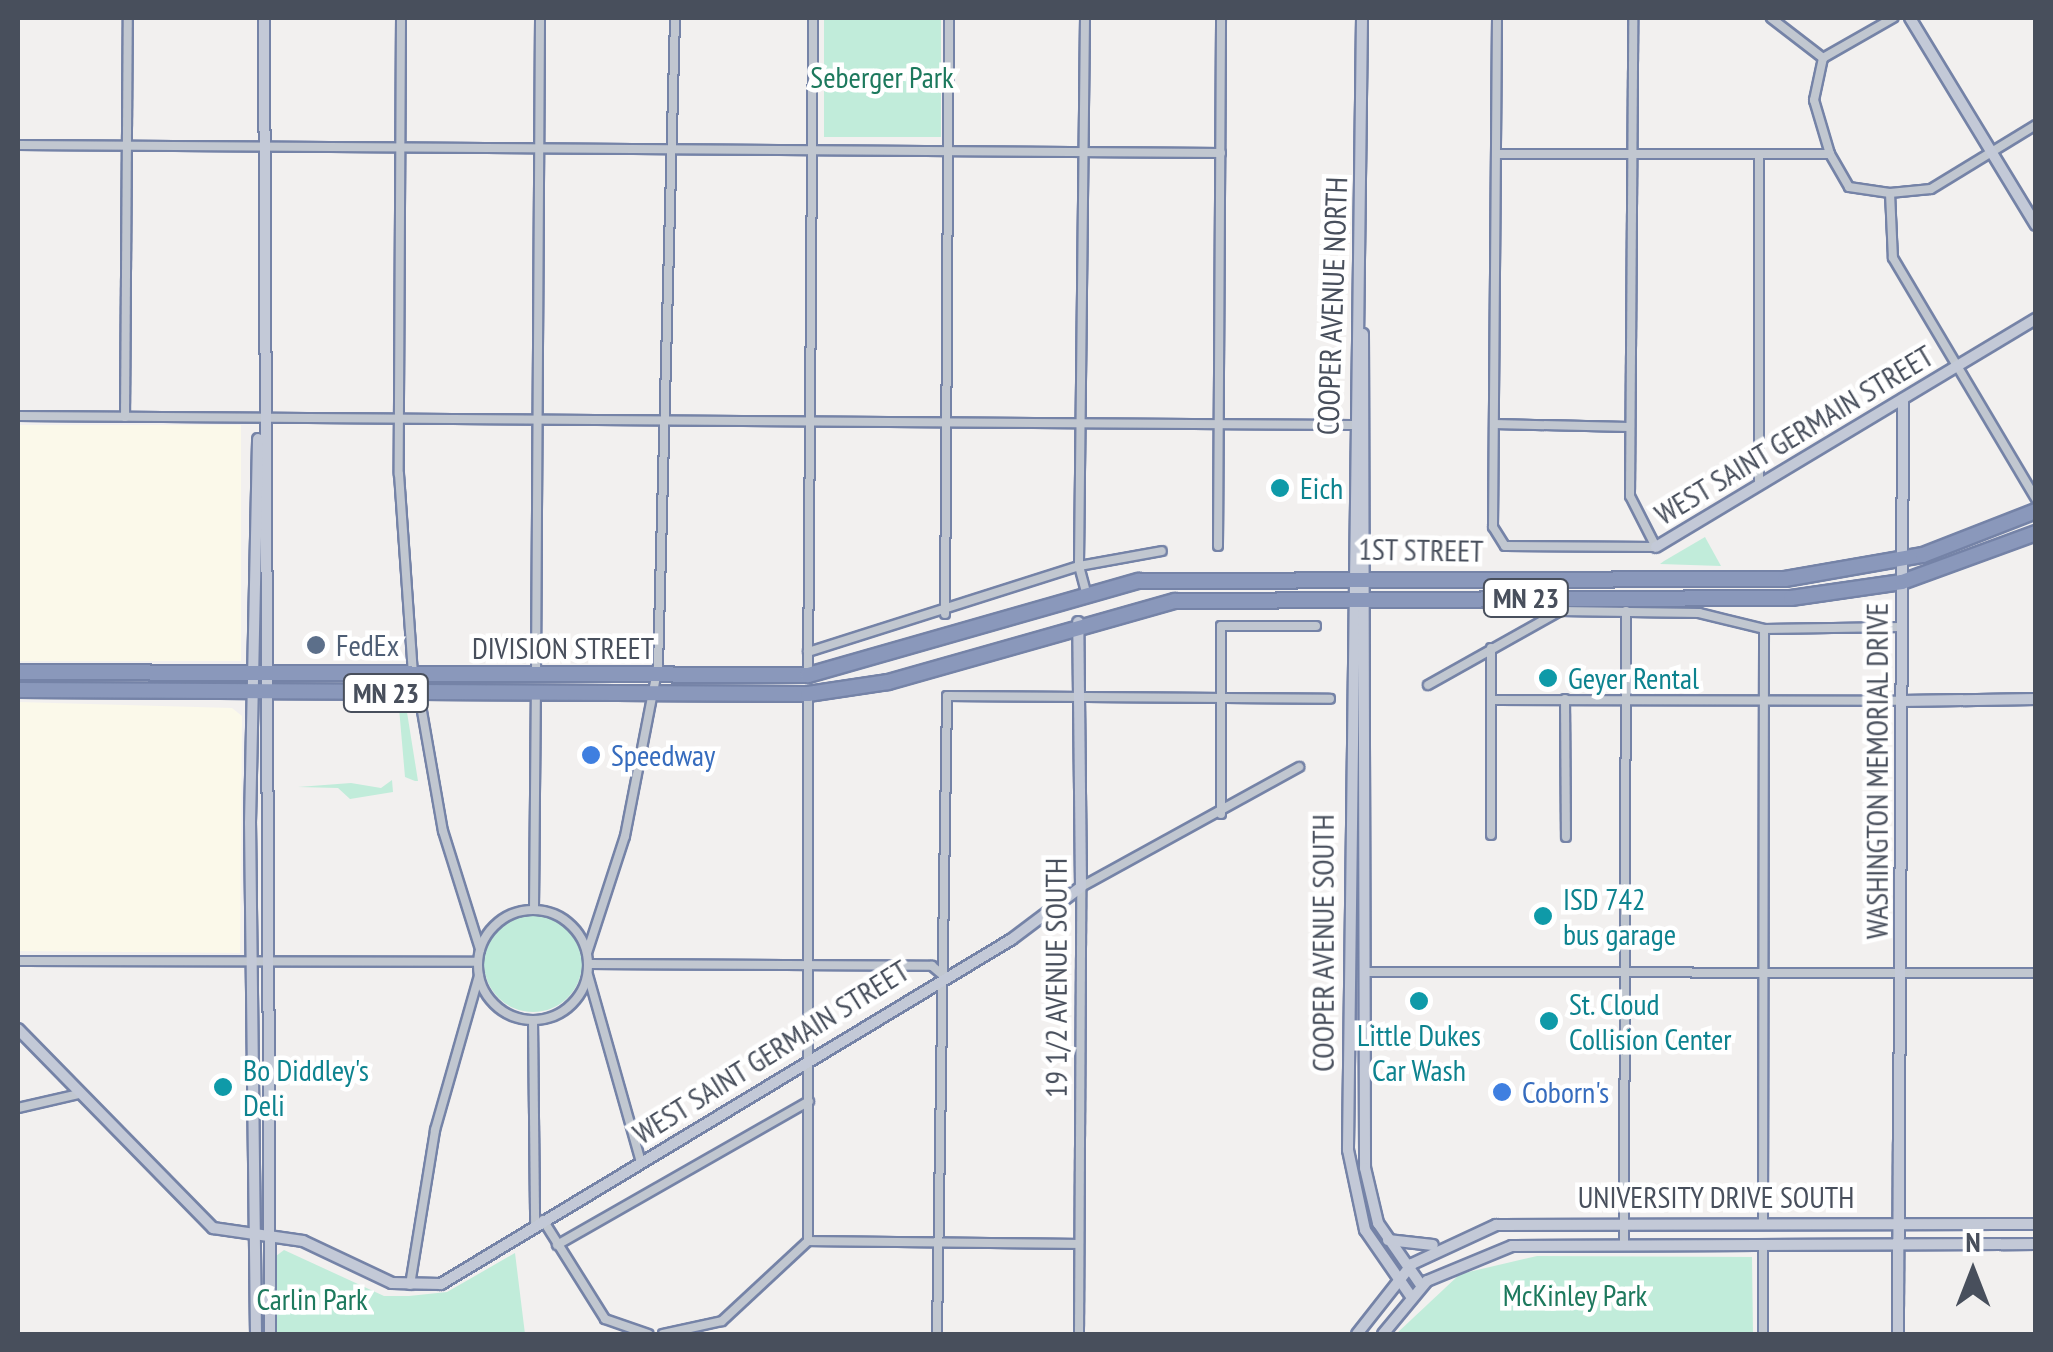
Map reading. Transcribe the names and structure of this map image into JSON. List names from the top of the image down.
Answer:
{
  "streets": {
    "highway": ["1ST STREET", "MN 23", "DIVISION STREET"],
    "street": [
      "COOPER AVENUE NORTH",
      "WEST SAINT GERMAIN STREET",
      "WASHINGTON MEMORIAL DRIVE",
      "COOPER AVENUE SOUTH",
      "19 1/2 AVENUE SOUTH",
      "UNIVERSITY DRIVE SOUTH"
    ]
  },
  "crossings": [
    ["COOPER AVENUE NORTH", "1ST STREET"],
    ["COOPER AVENUE NORTH", "COOPER AVENUE SOUTH"],
    ["WEST SAINT GERMAIN STREET", "WASHINGTON MEMORIAL DRIVE"],
    ["WEST SAINT GERMAIN STREET", "19 1/2 AVENUE SOUTH"],
    ["1ST STREET", "DIVISION STREET"],
    ["1ST STREET", "WASHINGTON MEMORIAL DRIVE"],
    ["1ST STREET", "COOPER AVENUE SOUTH"],
    ["1ST STREET", "19 1/2 AVENUE SOUTH"],
    ["WASHINGTON MEMORIAL DRIVE", "UNIVERSITY DRIVE SOUTH"]
  ],
  "parks": ["Seberger Park", "McKinley Park", "Carlin Park"],
  "places": [
    "Eich",
    "FedEx",
    "Geyer Rental",
    "Speedway",
    "ISD 742 bus garage",
    "Little Dukes Car Wash",
    "St. Cloud Collision Center",
    "Bo Diddley's Deli",
    "Coborn's"
  ],
  "north": "top"
}
